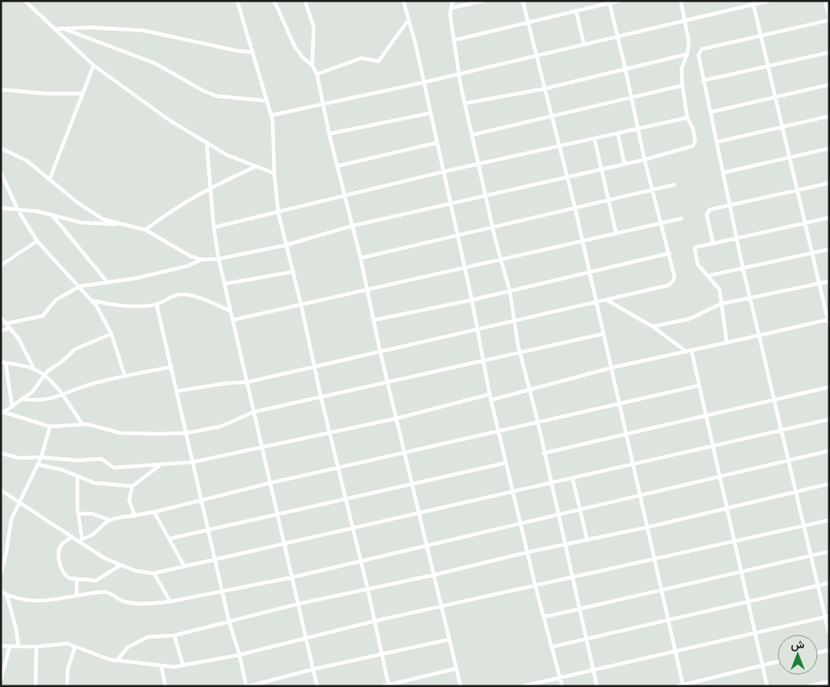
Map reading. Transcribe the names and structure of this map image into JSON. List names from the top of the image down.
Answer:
{
  "north": "top"
}
